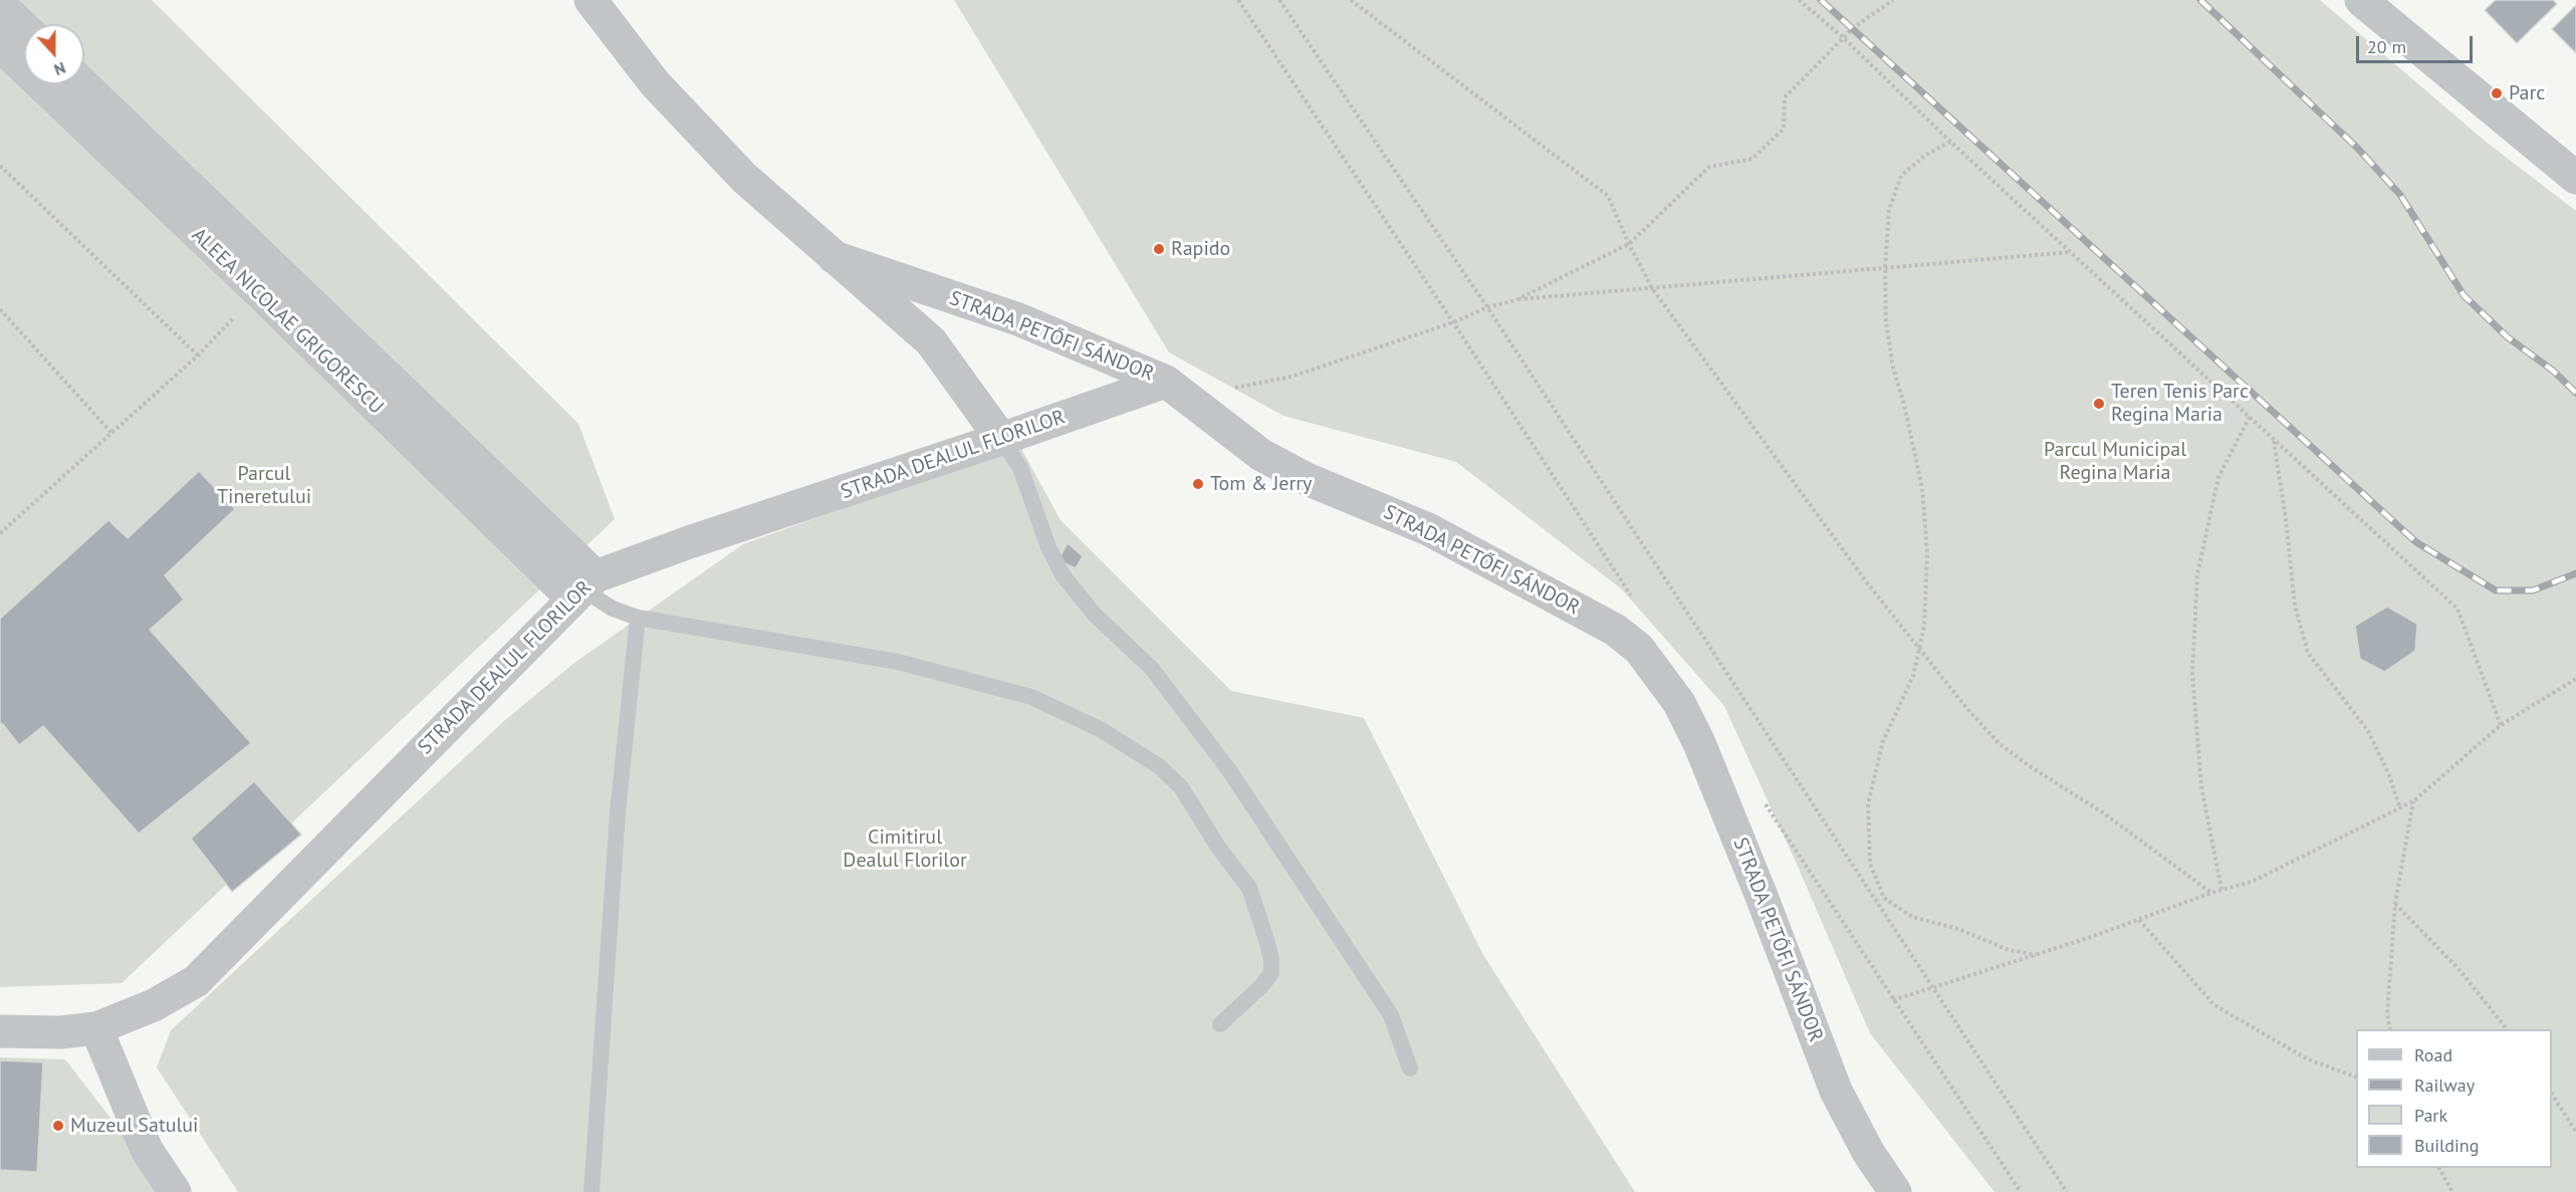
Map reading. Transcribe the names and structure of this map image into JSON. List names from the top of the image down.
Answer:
{
  "streets": {
    "street": ["ALEEA NICOLAE GRIGORESCU", "STRADA PETŐFI SÁNDOR", "STRADA DEALUL FLORILOR"]
  },
  "crossings": [
    ["ALEEA NICOLAE GRIGORESCU", "STRADA DEALUL FLORILOR"],
    ["STRADA PETŐFI SÁNDOR", "STRADA DEALUL FLORILOR"]
  ],
  "parks": ["Parcul Municipal Regina Maria", "Parcul Tineretului", "Cimitirul Dealul Florilor"],
  "places": [
    "Parc",
    "Rapido",
    "Teren Tenis Parc Regina Maria",
    "Tom & Jerry",
    "Muzeul Satului"
  ],
  "legend": [
    "Road",
    "Railway",
    "Park",
    "Building"
  ],
  "scale_bar": "20 m",
  "north": "bottom"
}
